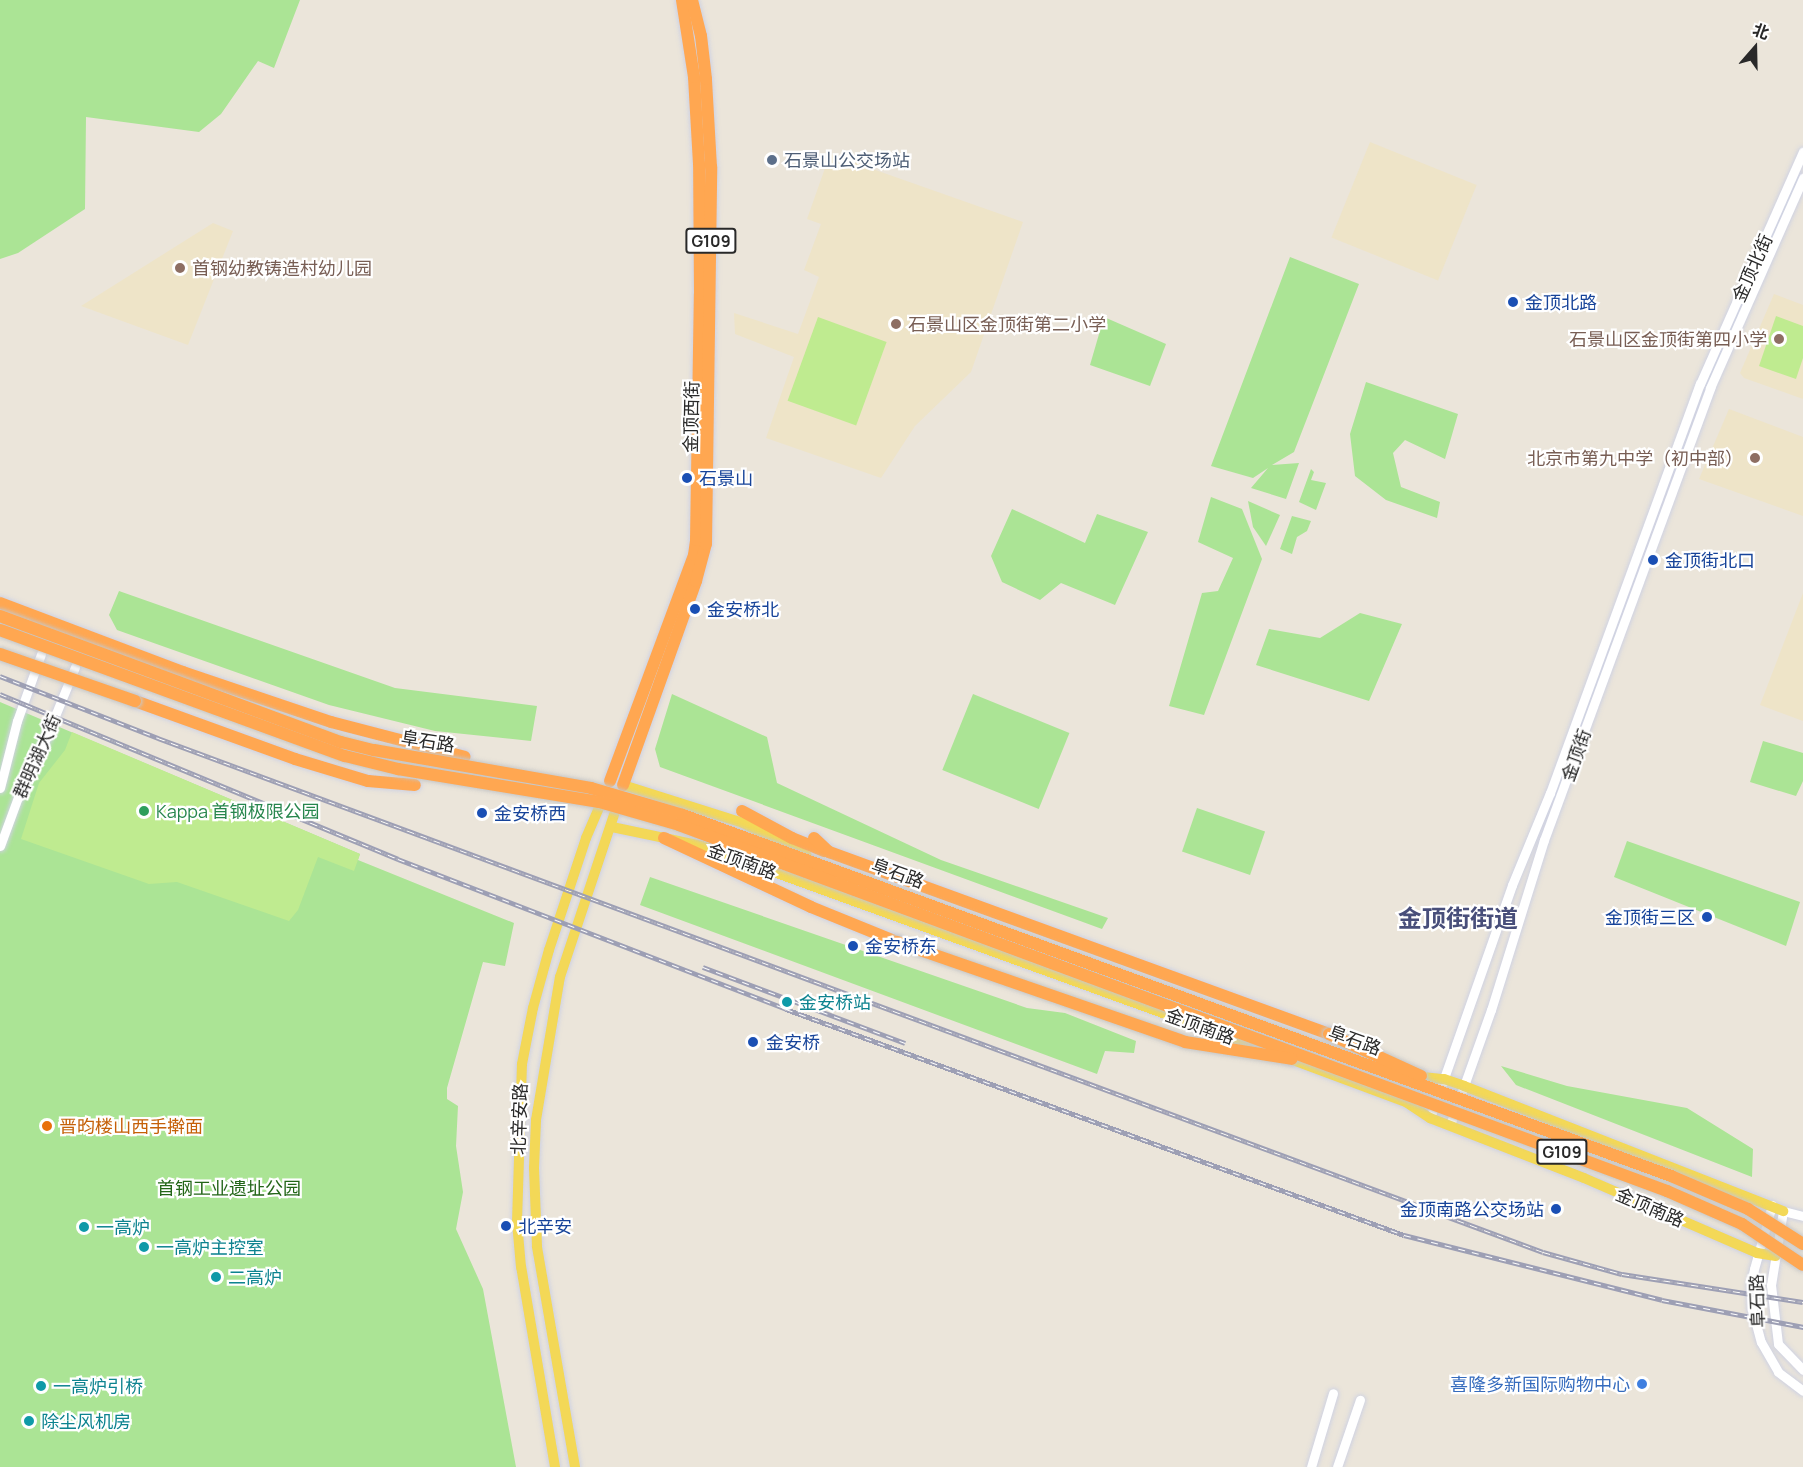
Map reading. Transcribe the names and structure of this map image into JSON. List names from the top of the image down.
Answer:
{
  "streets": {
    "highway": ["G109", "金顶西街", "阜石路"],
    "main road": [
      "金顶北街",
      "金顶街",
      "群明湖大街",
      "金顶南路",
      "北辛安路"
    ]
  },
  "crossings": [
    ["金顶北街", "金顶街"],
    ["金顶西街", "金顶南路"],
    ["金顶西街", "北辛安路"],
    ["阜石路", "金顶南路"],
    ["金顶街", "金顶南路"],
    ["金顶南路", "北辛安路"]
  ],
  "districts": ["金顶街街道"],
  "parks": ["首钢工业遗址公园"],
  "places": [
    "石景山公交场站",
    "首钢幼教铸造村幼儿园",
    "金顶北路",
    "石景山区金顶街第二小学",
    "石景山区金顶街第四小学",
    "北京市第九中学（初中部）",
    "石景山",
    "金顶街北口",
    "金安桥北",
    "Kappa 首钢极限公园",
    "金安桥西",
    "金顶街三区",
    "金安桥东",
    "金安桥站",
    "金安桥",
    "晋昀楼山西手擀面",
    "金顶南路公交场站",
    "北辛安",
    "一高炉",
    "一高炉主控室",
    "二高炉",
    "喜隆多新国际购物中心",
    "一高炉引桥",
    "除尘风机房"
  ],
  "north": "top"
}
